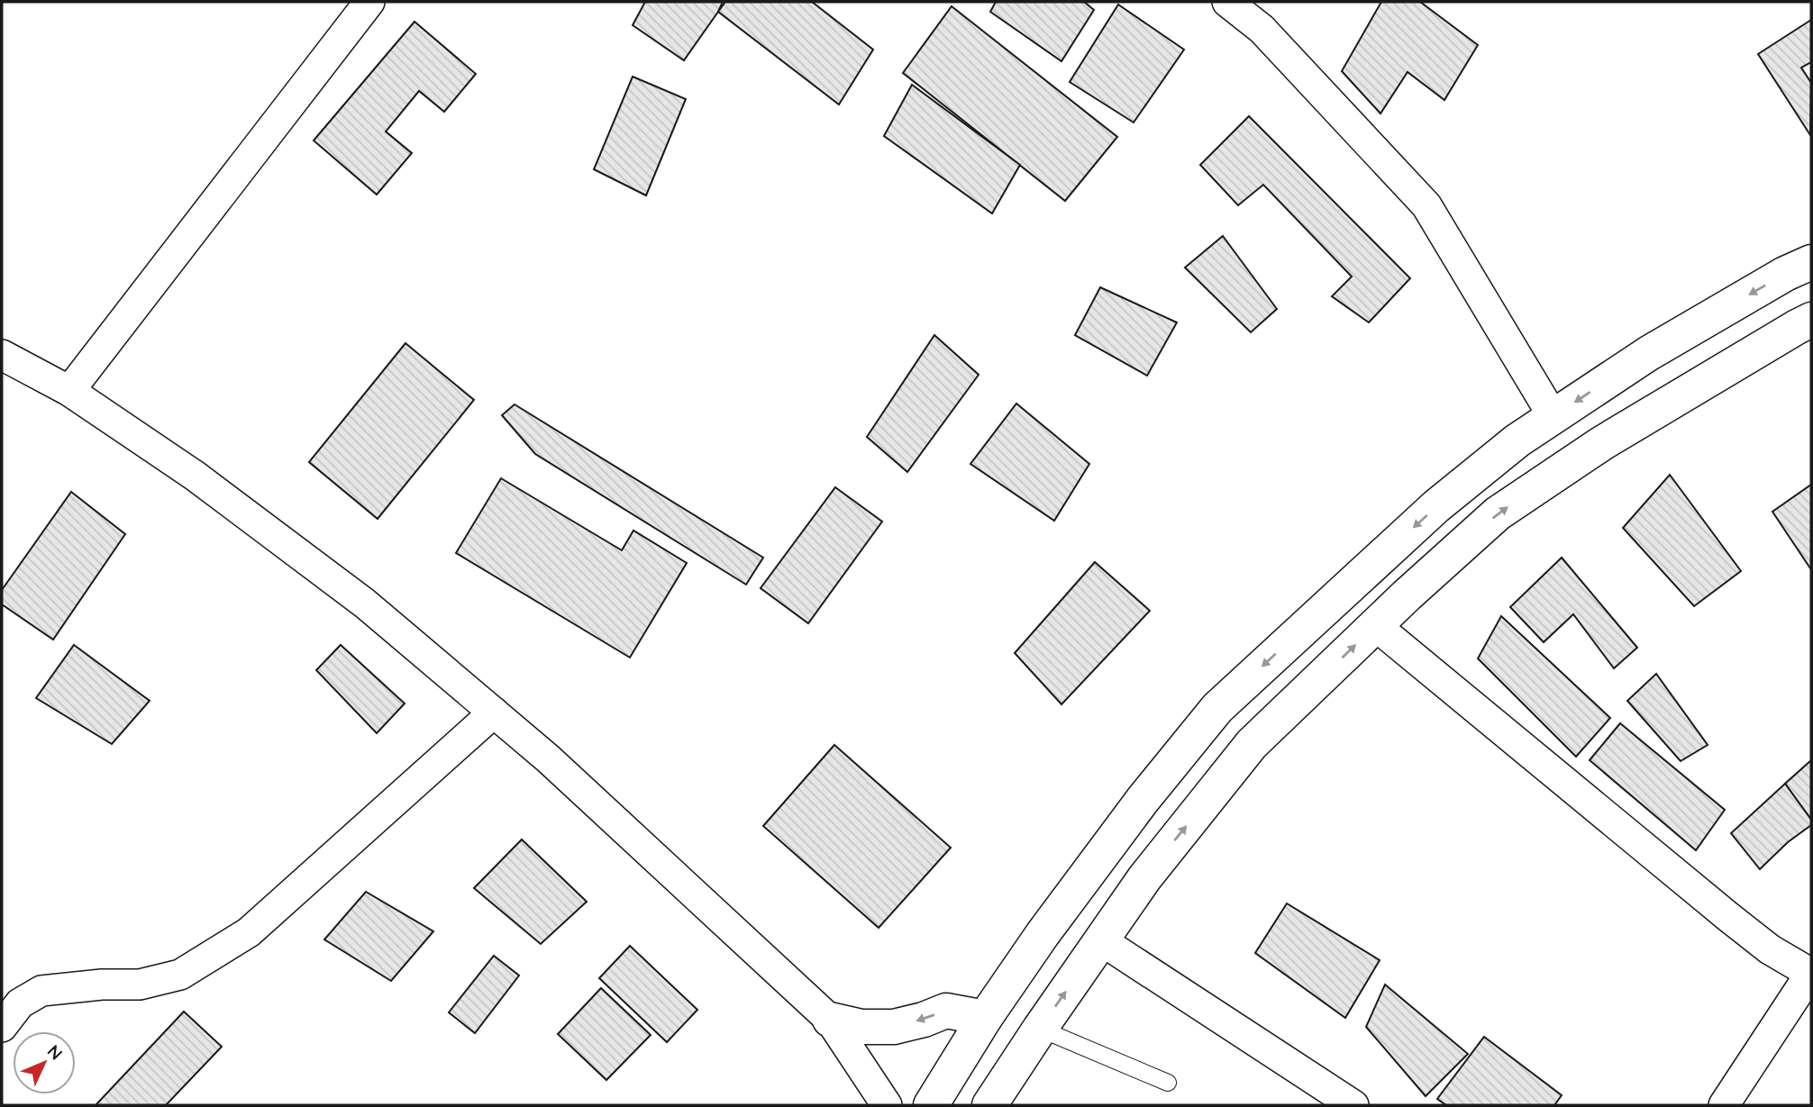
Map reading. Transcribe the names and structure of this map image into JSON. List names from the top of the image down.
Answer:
{
  "north": "top right"
}
